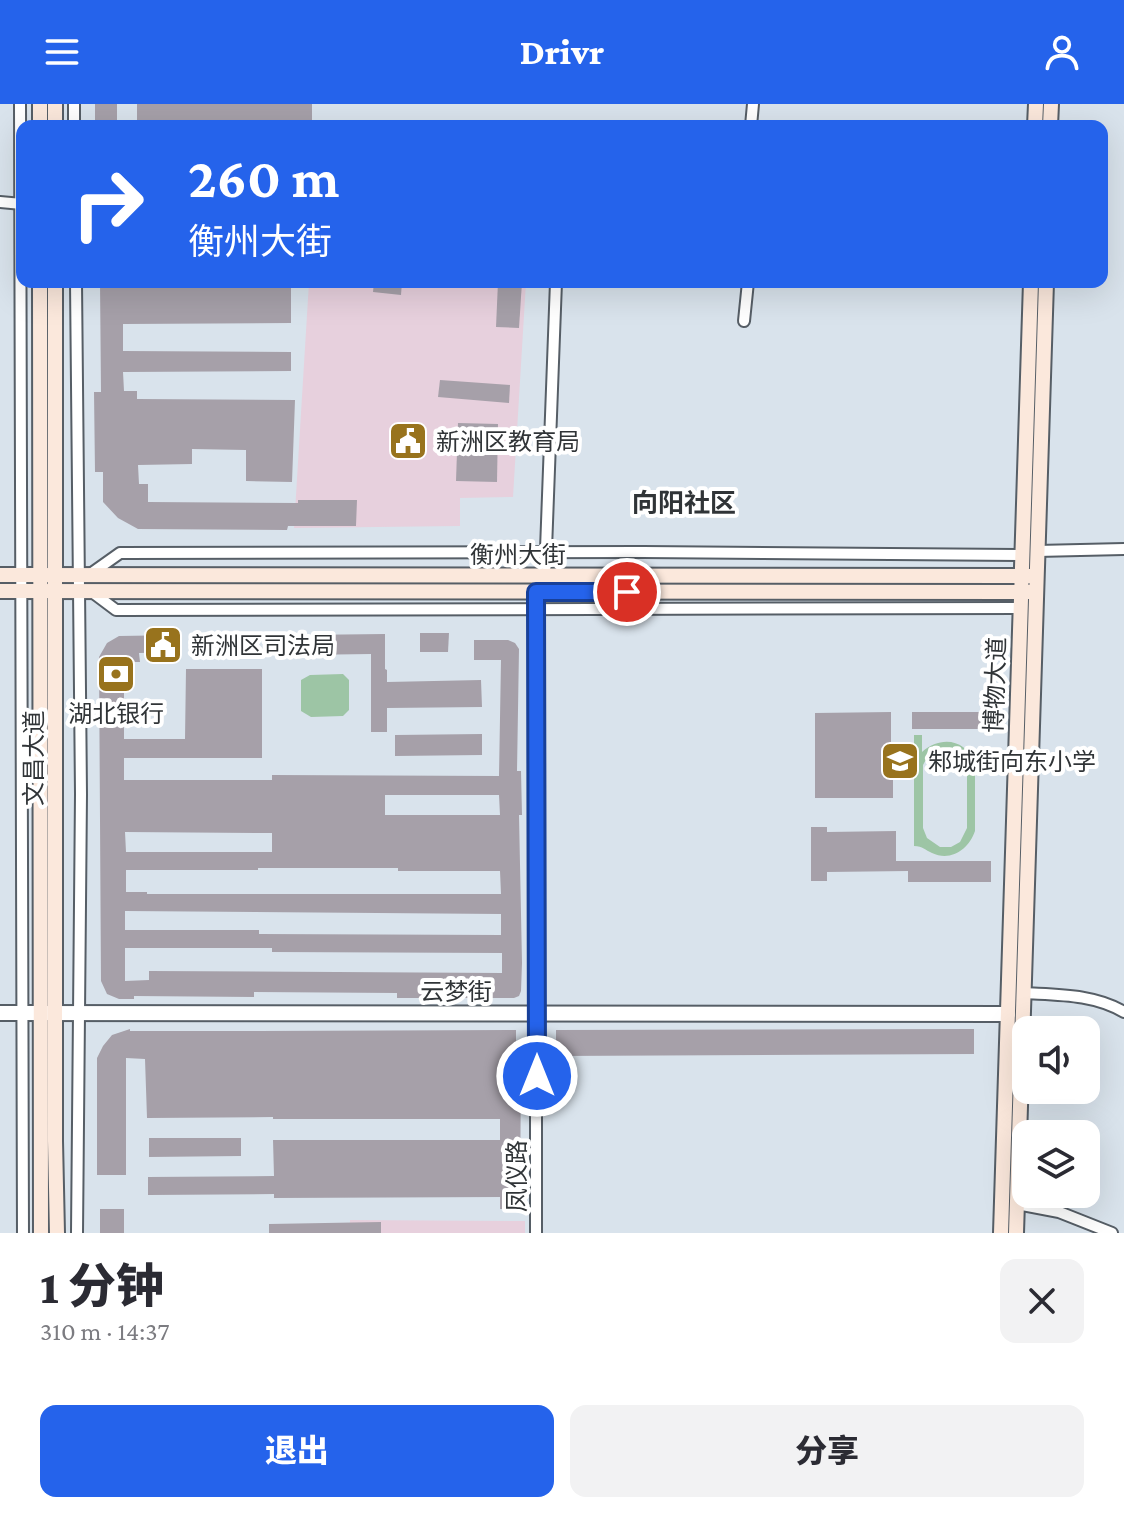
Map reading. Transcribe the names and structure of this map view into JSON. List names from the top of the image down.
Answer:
{
  "streets": {
    "main road": ["衡州大街", "博物大道", "文昌大道"],
    "street": ["云梦街", "凤仪路"]
  },
  "crossings": [
    ["衡州大街", "博物大道"],
    ["衡州大街", "文昌大道"],
    ["衡州大街", "凤仪路"],
    ["博物大道", "云梦街"],
    ["文昌大道", "云梦街"],
    ["云梦街", "凤仪路"]
  ],
  "districts": ["向阳社区"],
  "places": {
    "public building": ["新洲区教育局", "新洲区司法局"],
    "bank": ["湖北银行"],
    "school or university": ["邾城街向东小学"]
  },
  "page": {
    "header": "Drivr",
    "turn": ["260 m", "衡州大街"],
    "heading": ["1 分钟", "310 m · 14:37"],
    "buttons": ["退出", "分享"]
  }
}
